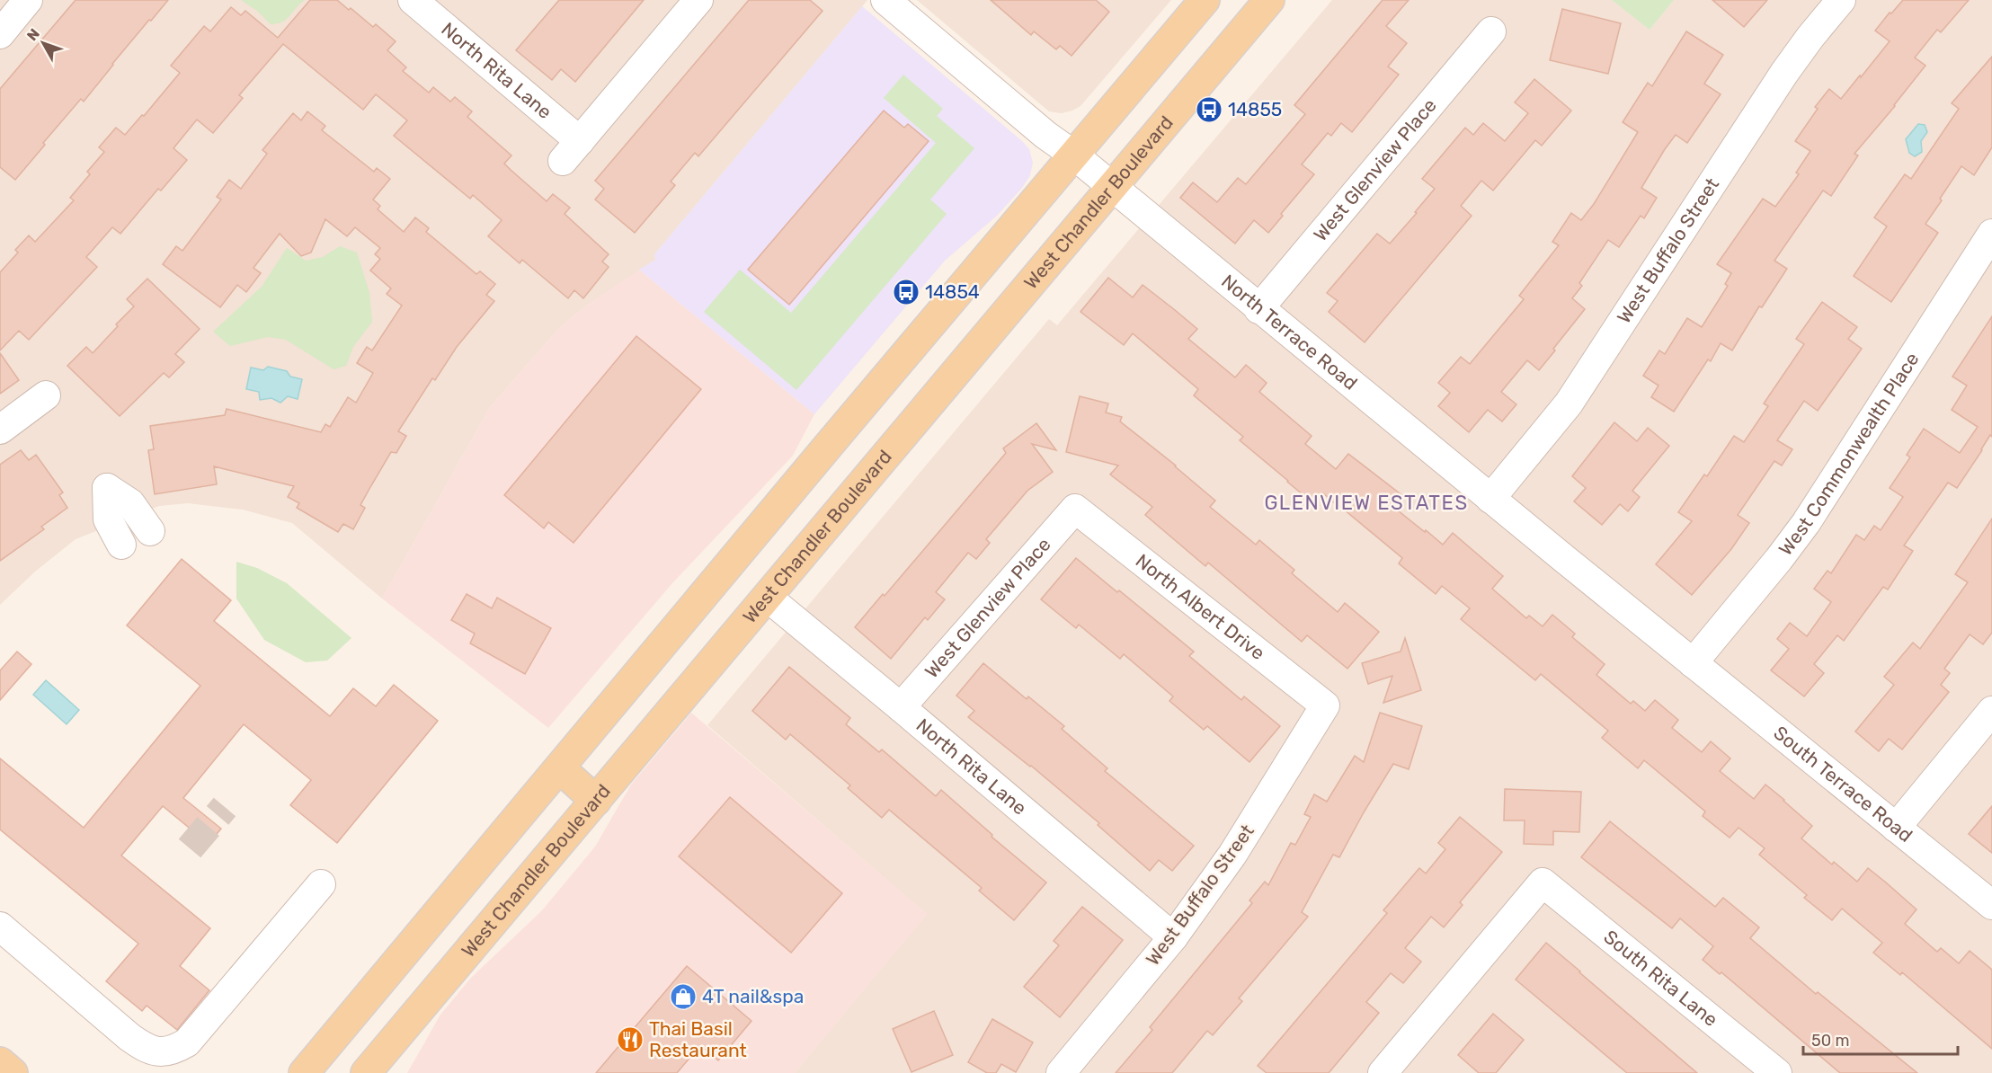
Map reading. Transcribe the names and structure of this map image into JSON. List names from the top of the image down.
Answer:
{
  "streets": {
    "main road": ["West Chandler Boulevard"],
    "street": [
      "North Rita Lane",
      "West Glenview Place",
      "West Buffalo Street",
      "North Terrace Road",
      "West Commonwealth Place",
      "North Albert Drive",
      "South Terrace Road",
      "South Rita Lane"
    ]
  },
  "crossings": [
    ["North Rita Lane", "West Glenview Place"],
    ["North Rita Lane", "West Chandler Boulevard"],
    ["North Rita Lane", "West Buffalo Street"],
    ["West Glenview Place", "North Terrace Road"],
    ["West Glenview Place", "North Albert Drive"],
    ["West Chandler Boulevard", "North Terrace Road"],
    ["West Buffalo Street", "North Terrace Road"],
    ["West Buffalo Street", "North Albert Drive"],
    ["North Terrace Road", "West Commonwealth Place"],
    ["North Terrace Road", "South Terrace Road"],
    ["West Commonwealth Place", "South Terrace Road"]
  ],
  "districts": ["GLENVIEW ESTATES"],
  "places": {
    "bus stop": ["14855", "14854"],
    "shop": ["4T nail&spa"],
    "restaurant": ["Thai Basil Restaurant"]
  },
  "scale_bar": "50 m",
  "north": "top left"
}
